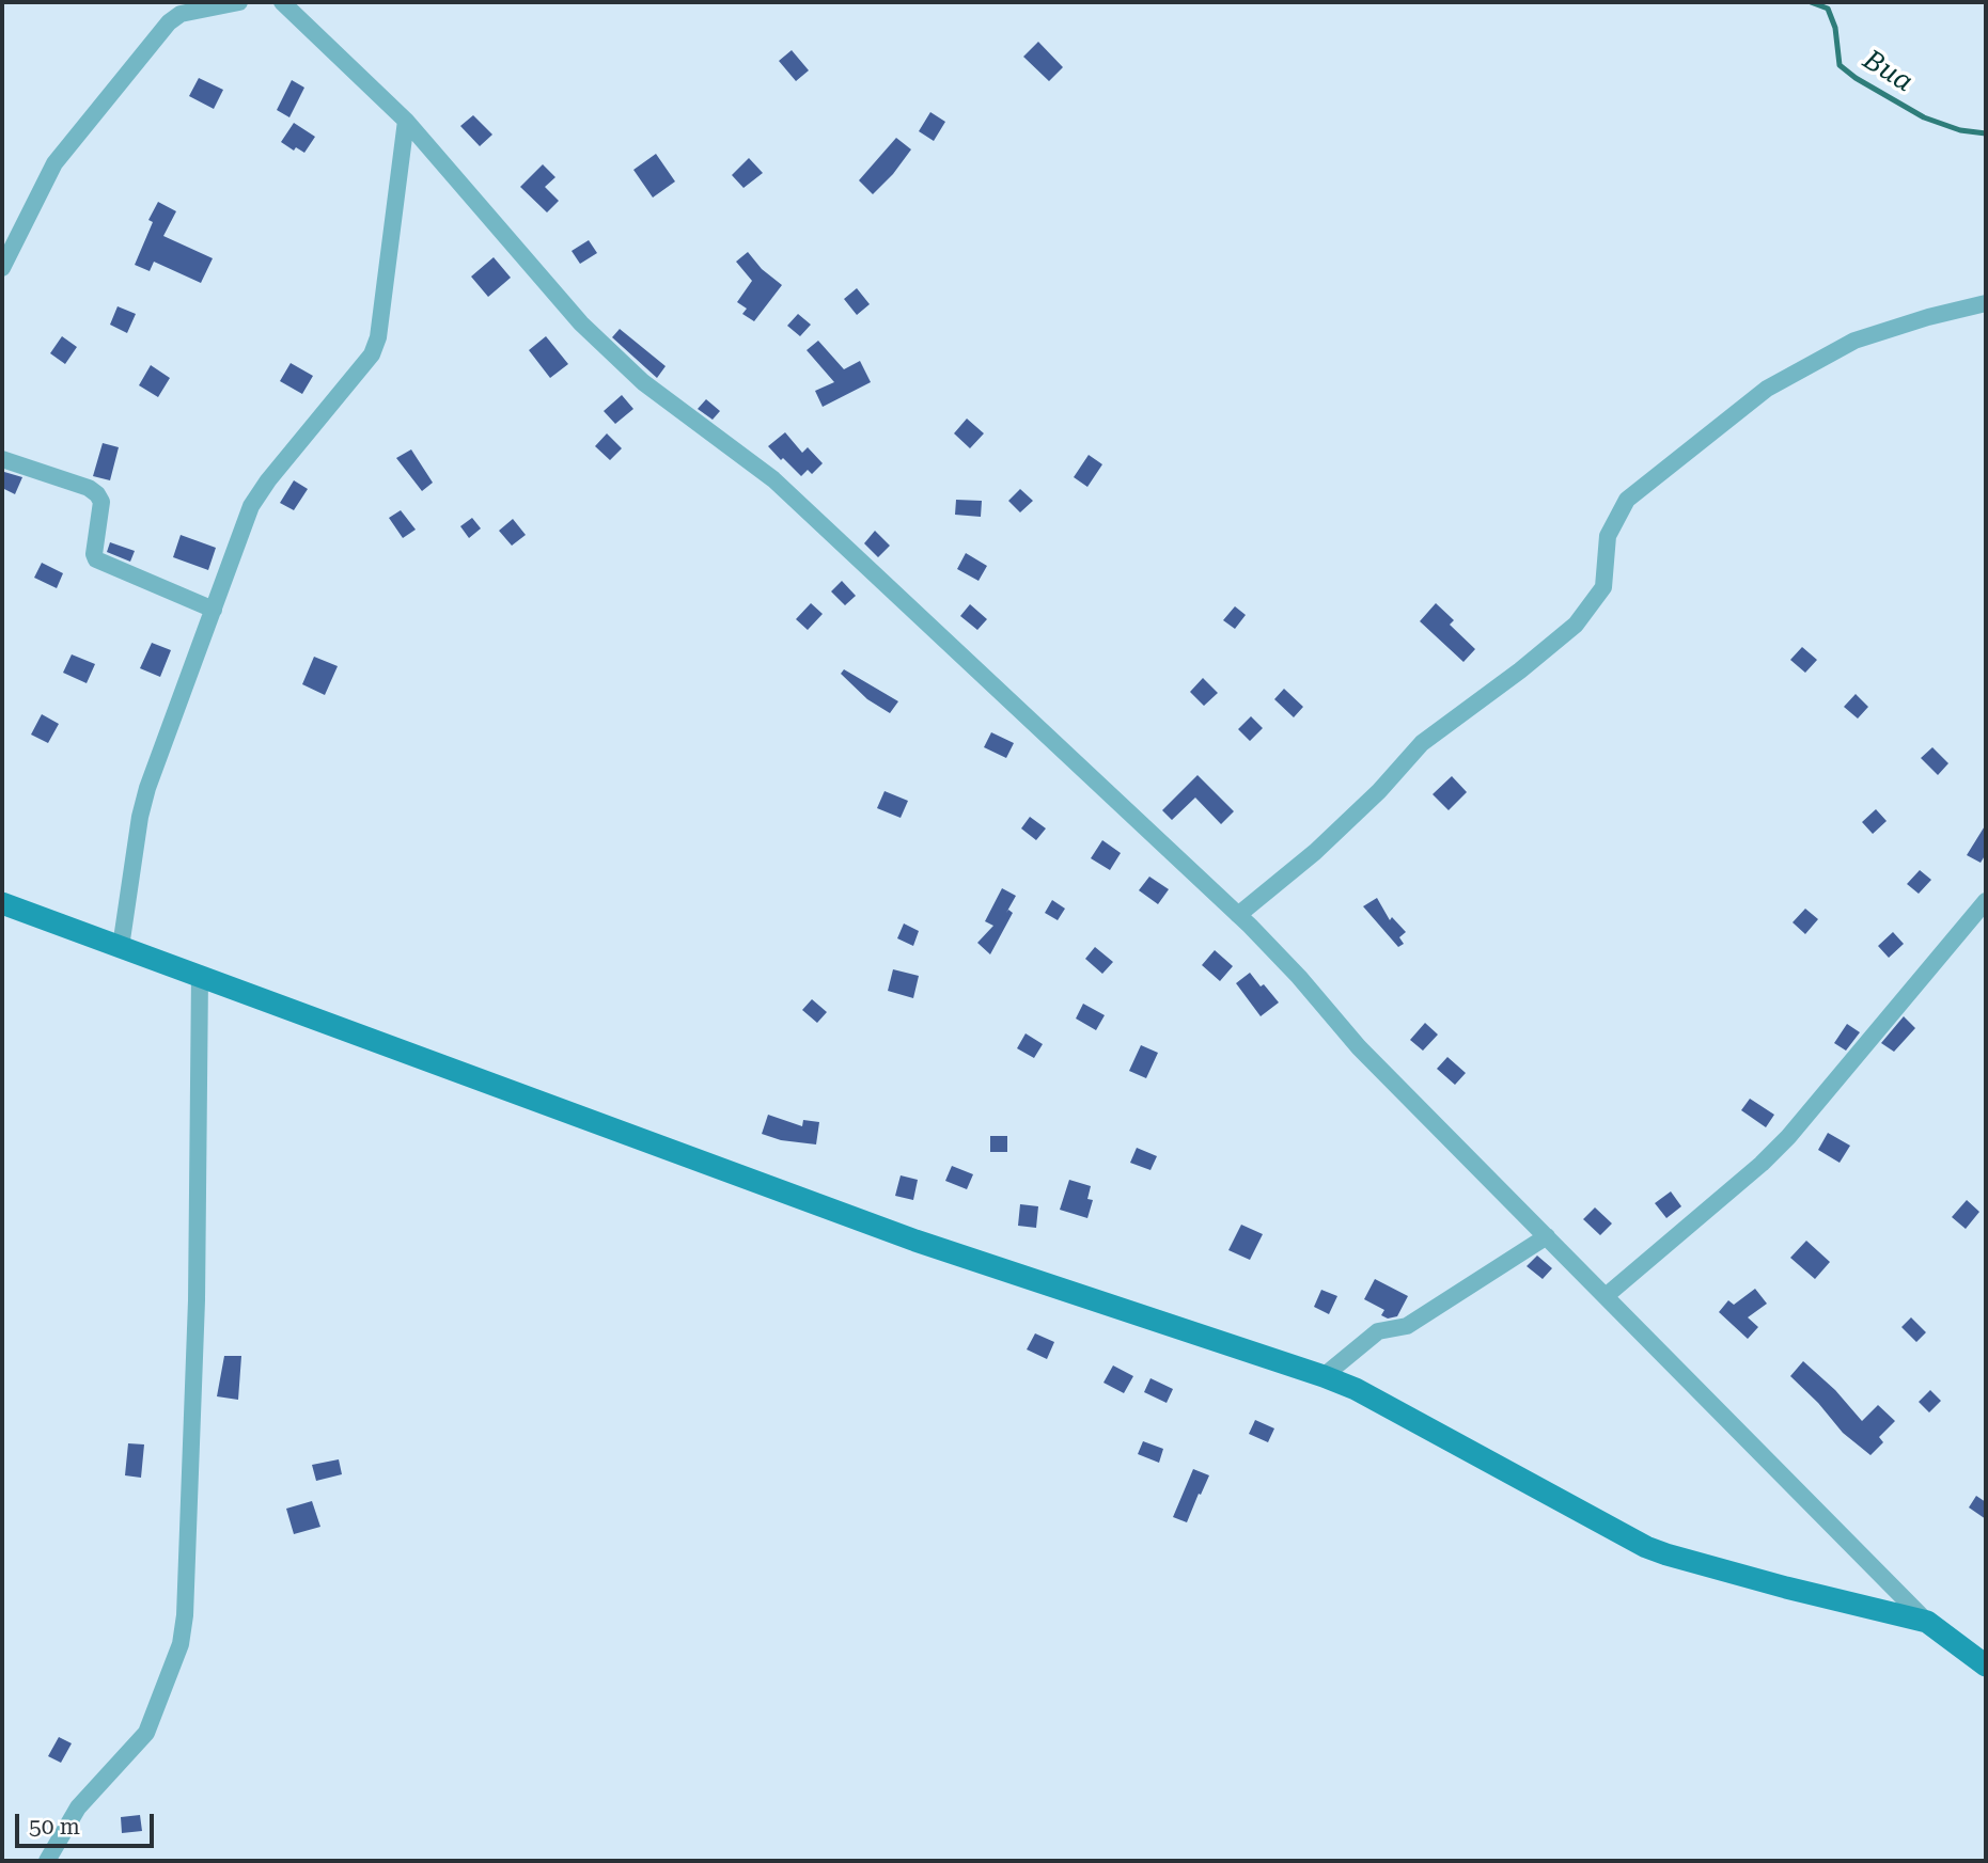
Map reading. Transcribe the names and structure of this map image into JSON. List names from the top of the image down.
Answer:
{
  "water": ["Bua"],
  "scale_bar": "50 m"
}
